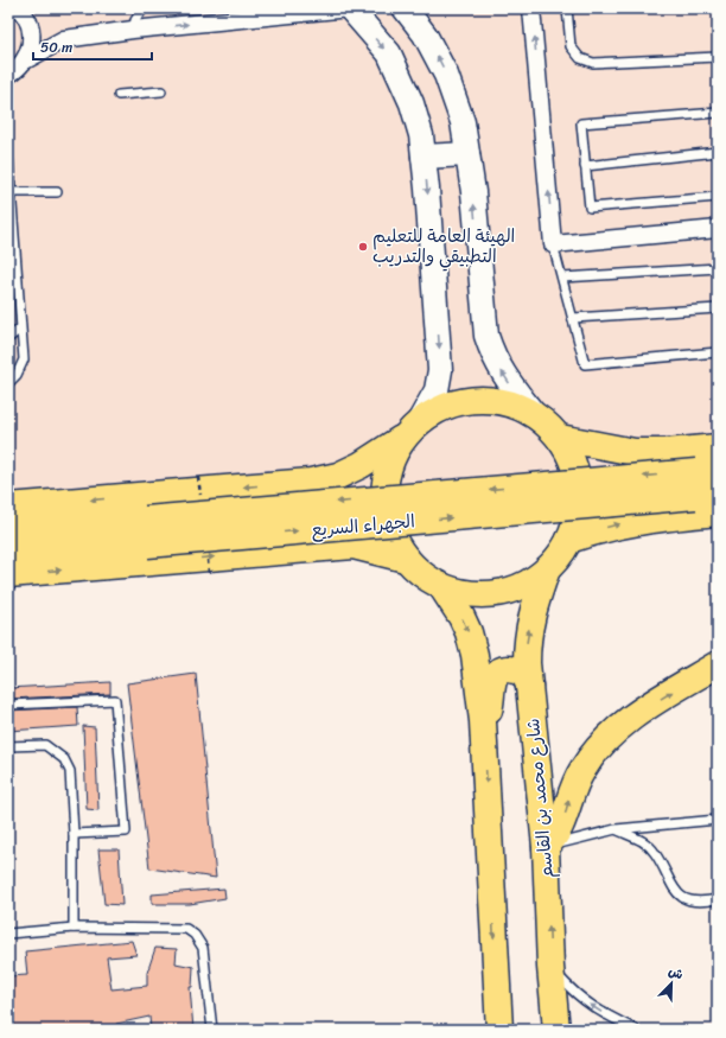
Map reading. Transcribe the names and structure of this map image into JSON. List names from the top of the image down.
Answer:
{
  "streets": {
    "main road": ["الجهراء السريع", "شارع محمد بن القاسم"]
  },
  "places": ["الهيئة العامة للتعليم التطبيقي والتدريب"],
  "scale_bar": "50 m",
  "north": "top right"
}
